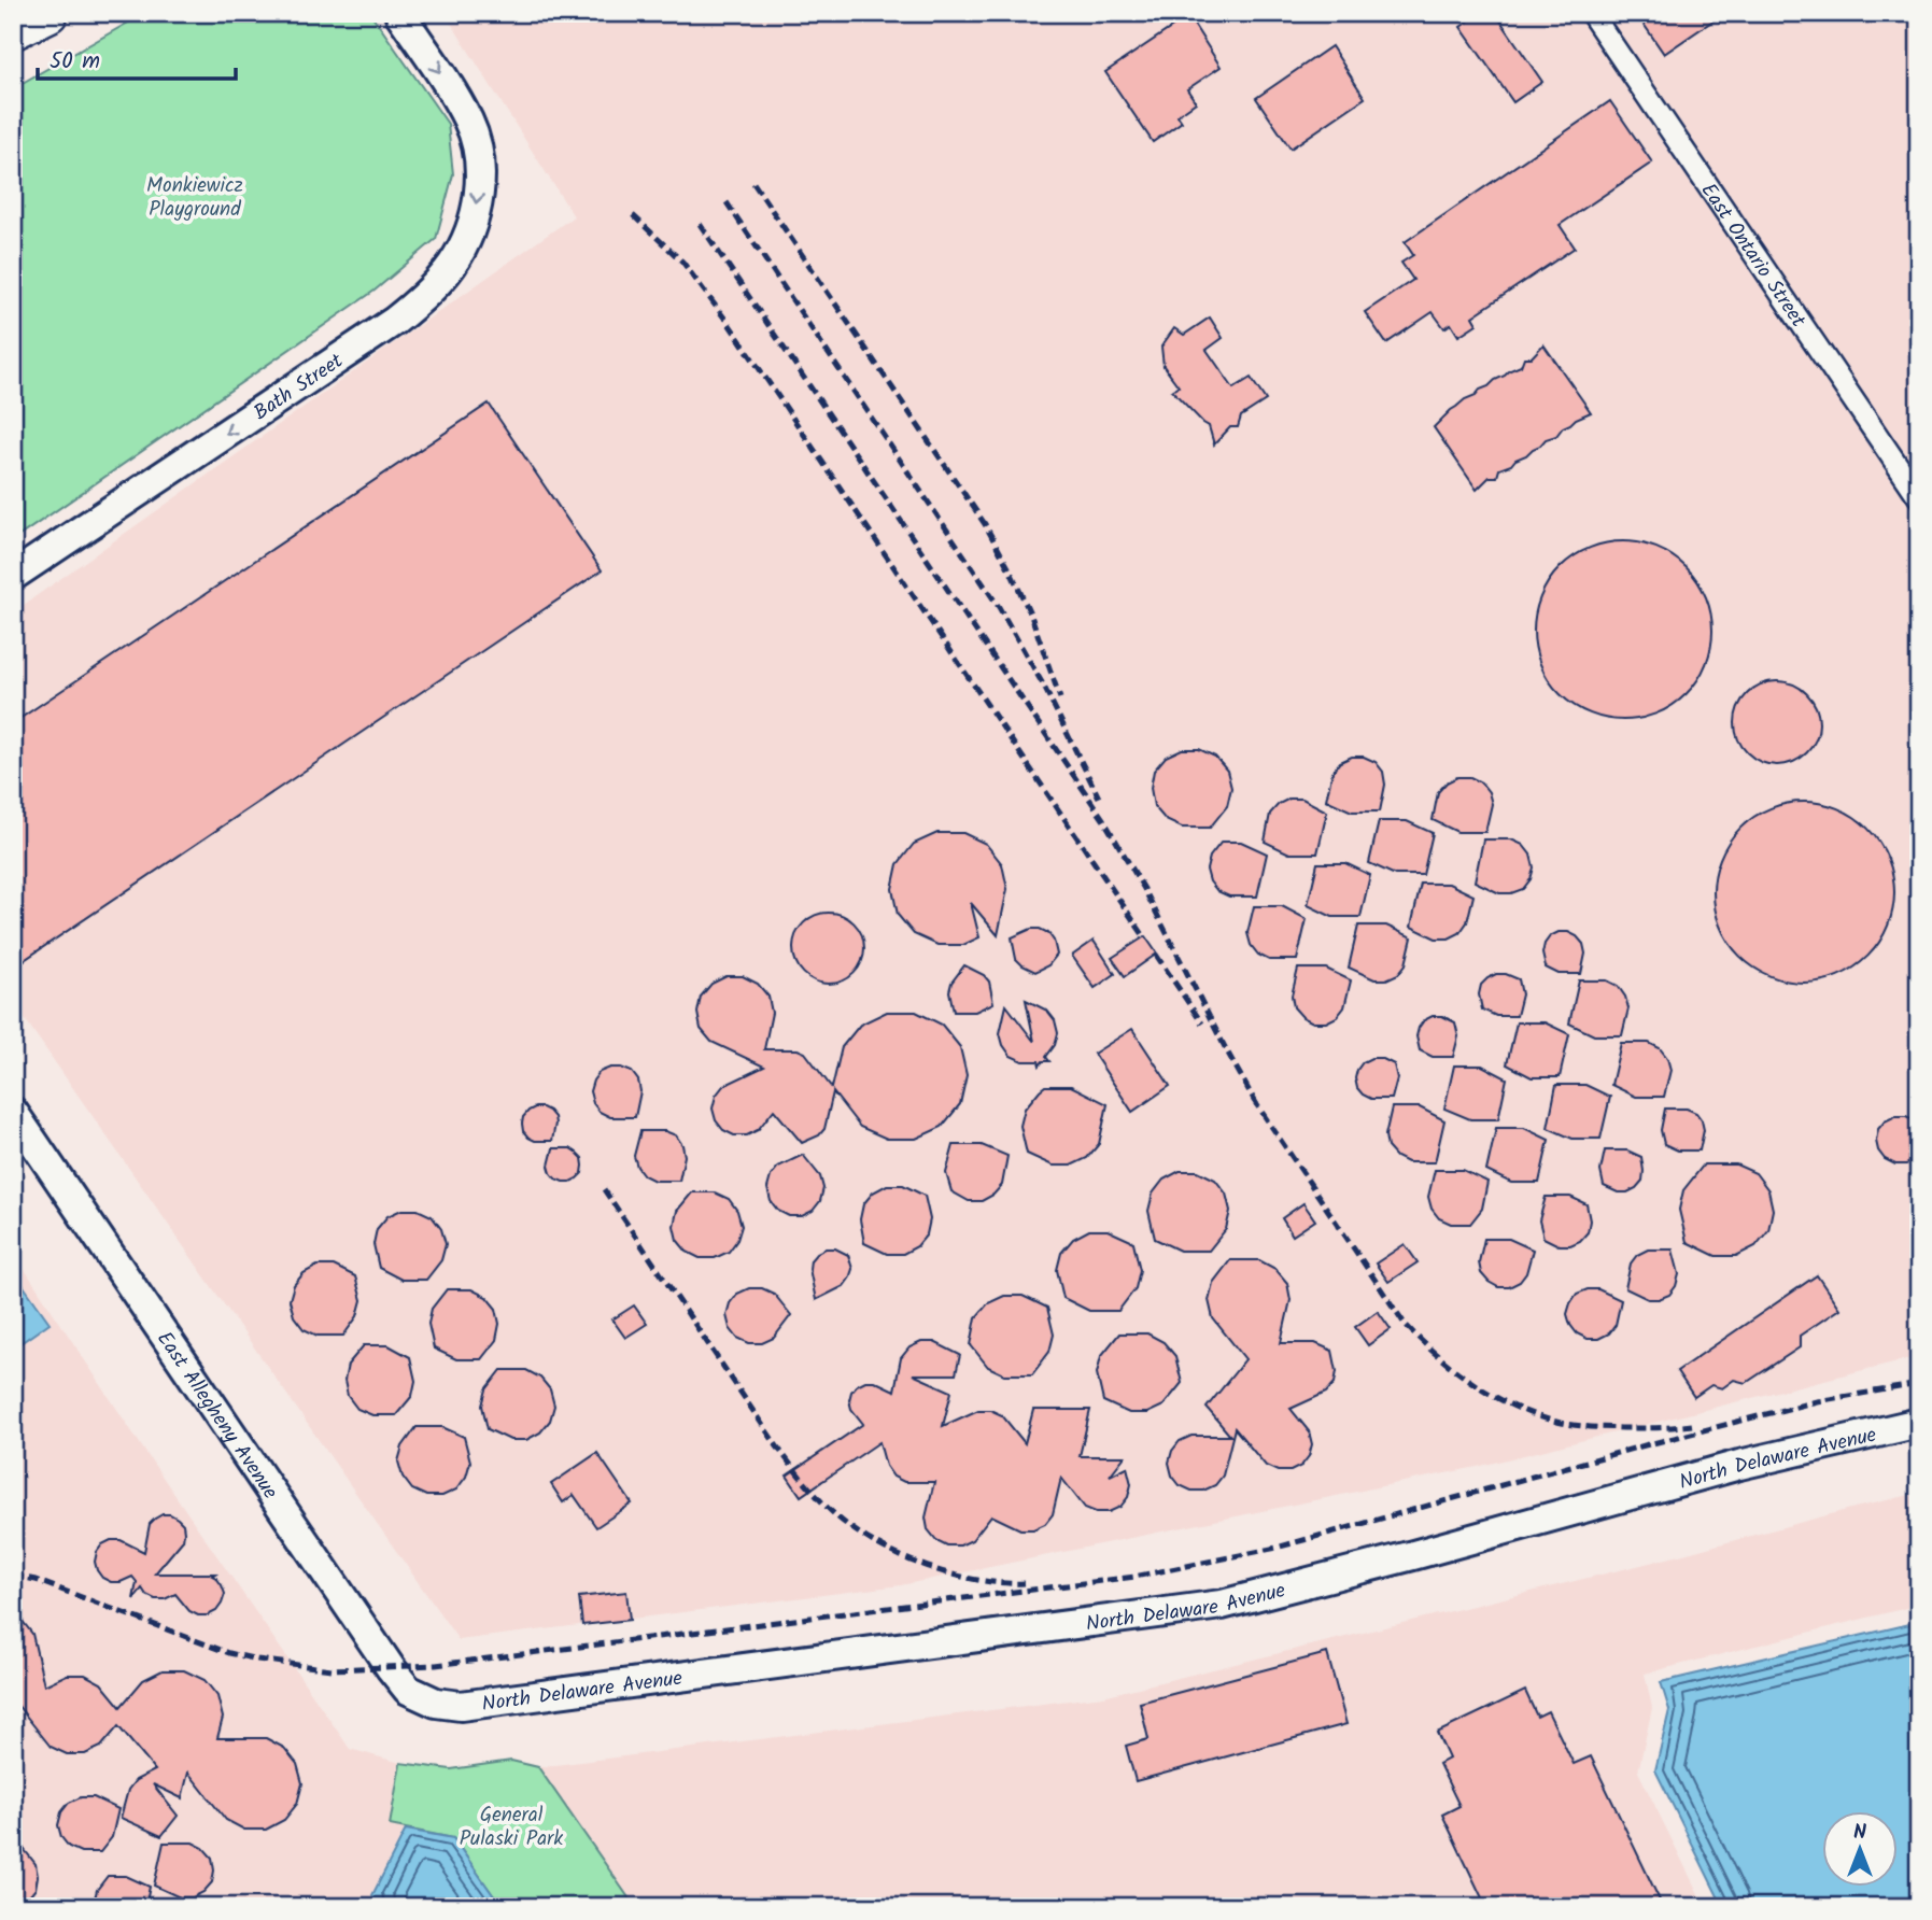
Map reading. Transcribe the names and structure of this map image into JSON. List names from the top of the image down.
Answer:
{
  "streets": {
    "street": [
      "East Ontario Street",
      "Bath Street",
      "East Allegheny Avenue",
      "North Delaware Avenue"
    ]
  },
  "crossings": [
    ["East Allegheny Avenue", "North Delaware Avenue"]
  ],
  "one_way": ["Bath Street"],
  "parks": ["Monkiewicz Playground", "General Pulaski Park"],
  "scale_bar": "50 m",
  "north": "top"
}
